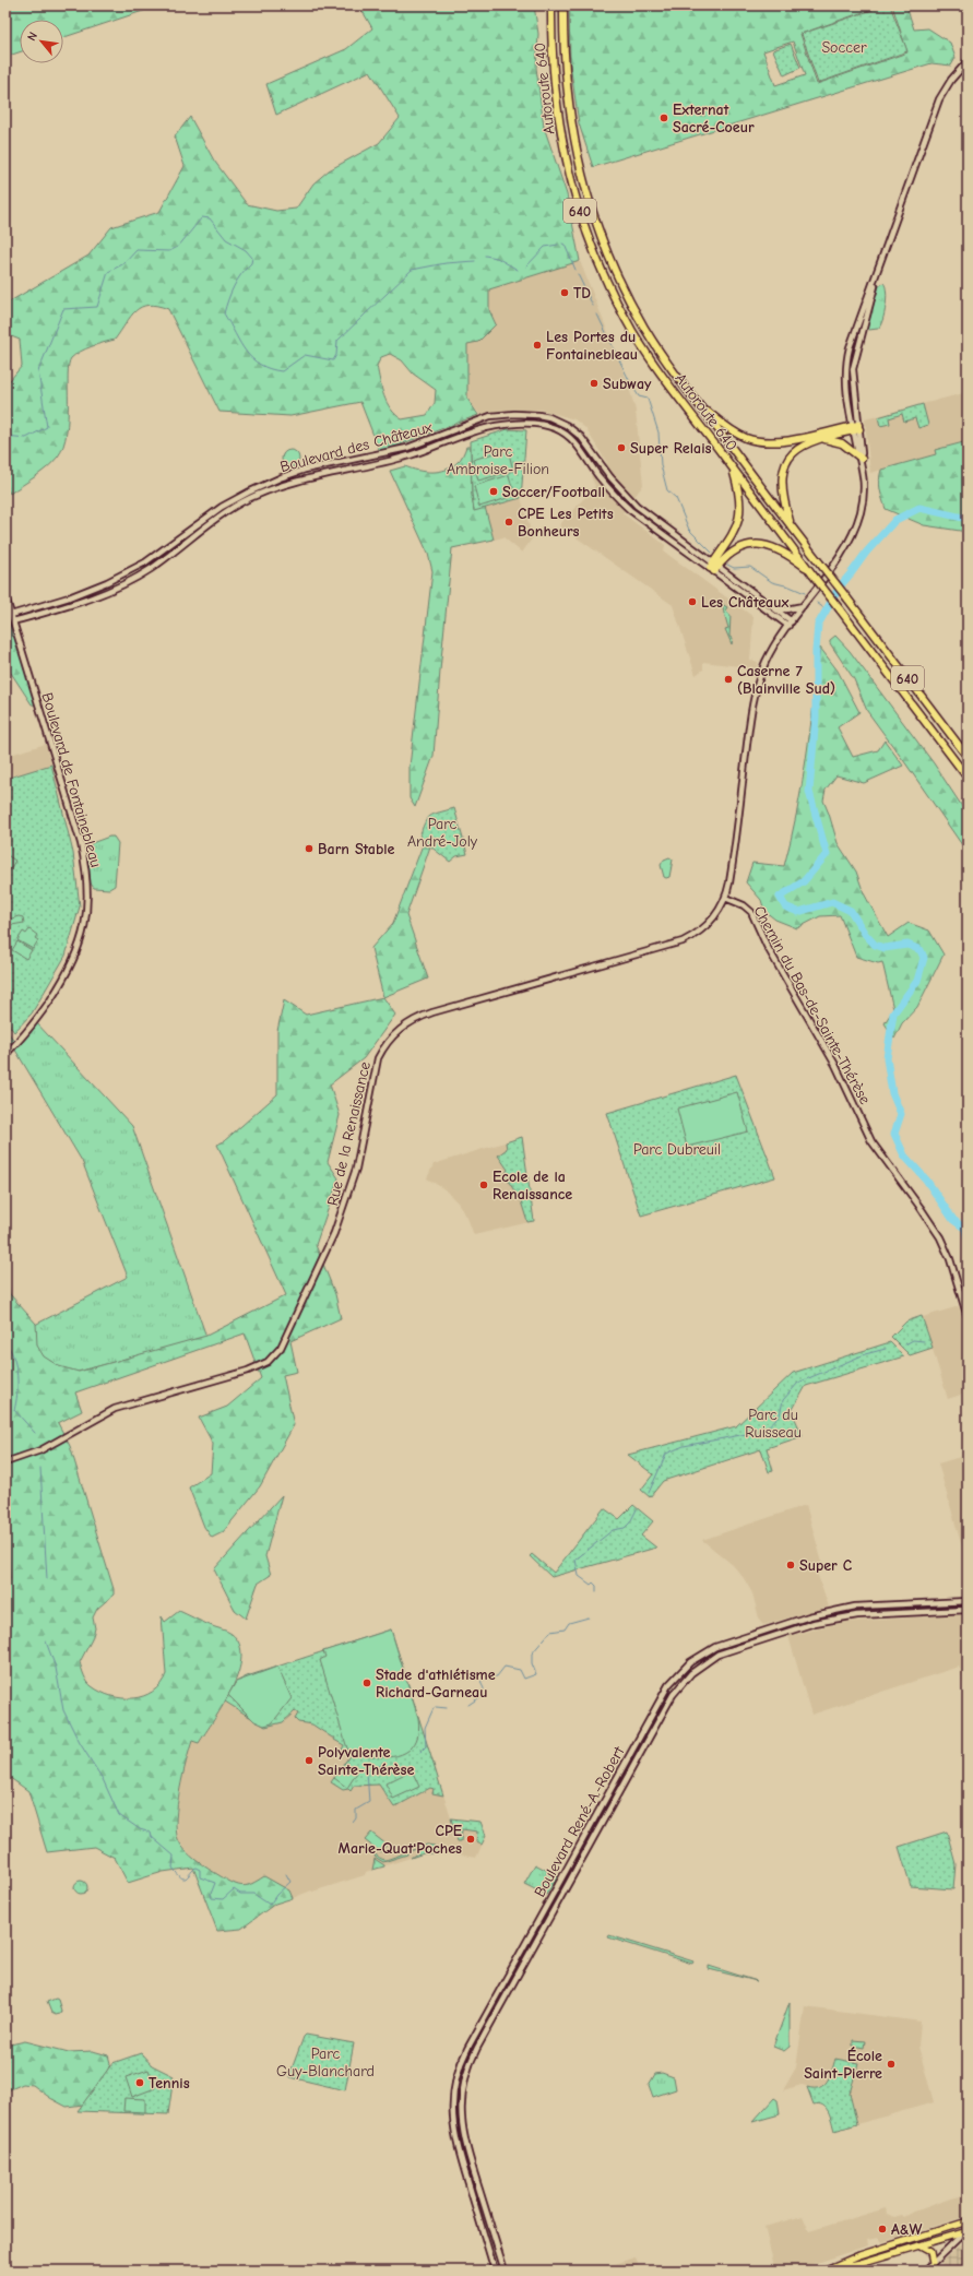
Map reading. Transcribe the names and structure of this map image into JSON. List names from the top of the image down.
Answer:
{
  "streets": {
    "highway": ["Autoroute 640", "640"],
    "street": [
      "Boulevard des Châteaux",
      "Boulevard de Fontainebleau",
      "Chemin du Bas-de-Sainte-Thérèse",
      "Rue de la Renaissance",
      "Boulevard René-A.-Robert"
    ]
  },
  "crossings": [
    ["Boulevard des Châteaux", "Boulevard de Fontainebleau"],
    ["Chemin du Bas-de-Sainte-Thérèse", "Rue de la Renaissance"]
  ],
  "parks": [
    "Soccer",
    "Parc Ambroise-Filion",
    "Parc André-Joly",
    "Parc Dubreuil",
    "Parc du Ruisseau",
    "Parc Guy-Blanchard"
  ],
  "places": [
    "Externat Sacré-Coeur",
    "TD",
    "Les Portes du Fontainebleau",
    "Subway",
    "Super Relais",
    "Soccer/Football",
    "CPE Les Petits Bonheurs",
    "Les Châteaux",
    "Caserne 7 (Blainville Sud)",
    "Barn Stable",
    "Ecole de la Renaissance",
    "Super C",
    "Stade d'athlétisme Richard-Garneau",
    "Polyvalente Sainte-Thérèse",
    "CPE Marie-Quat'Poches",
    "École Saint-Pierre",
    "Tennis",
    "A&W"
  ],
  "north": "top left"
}
